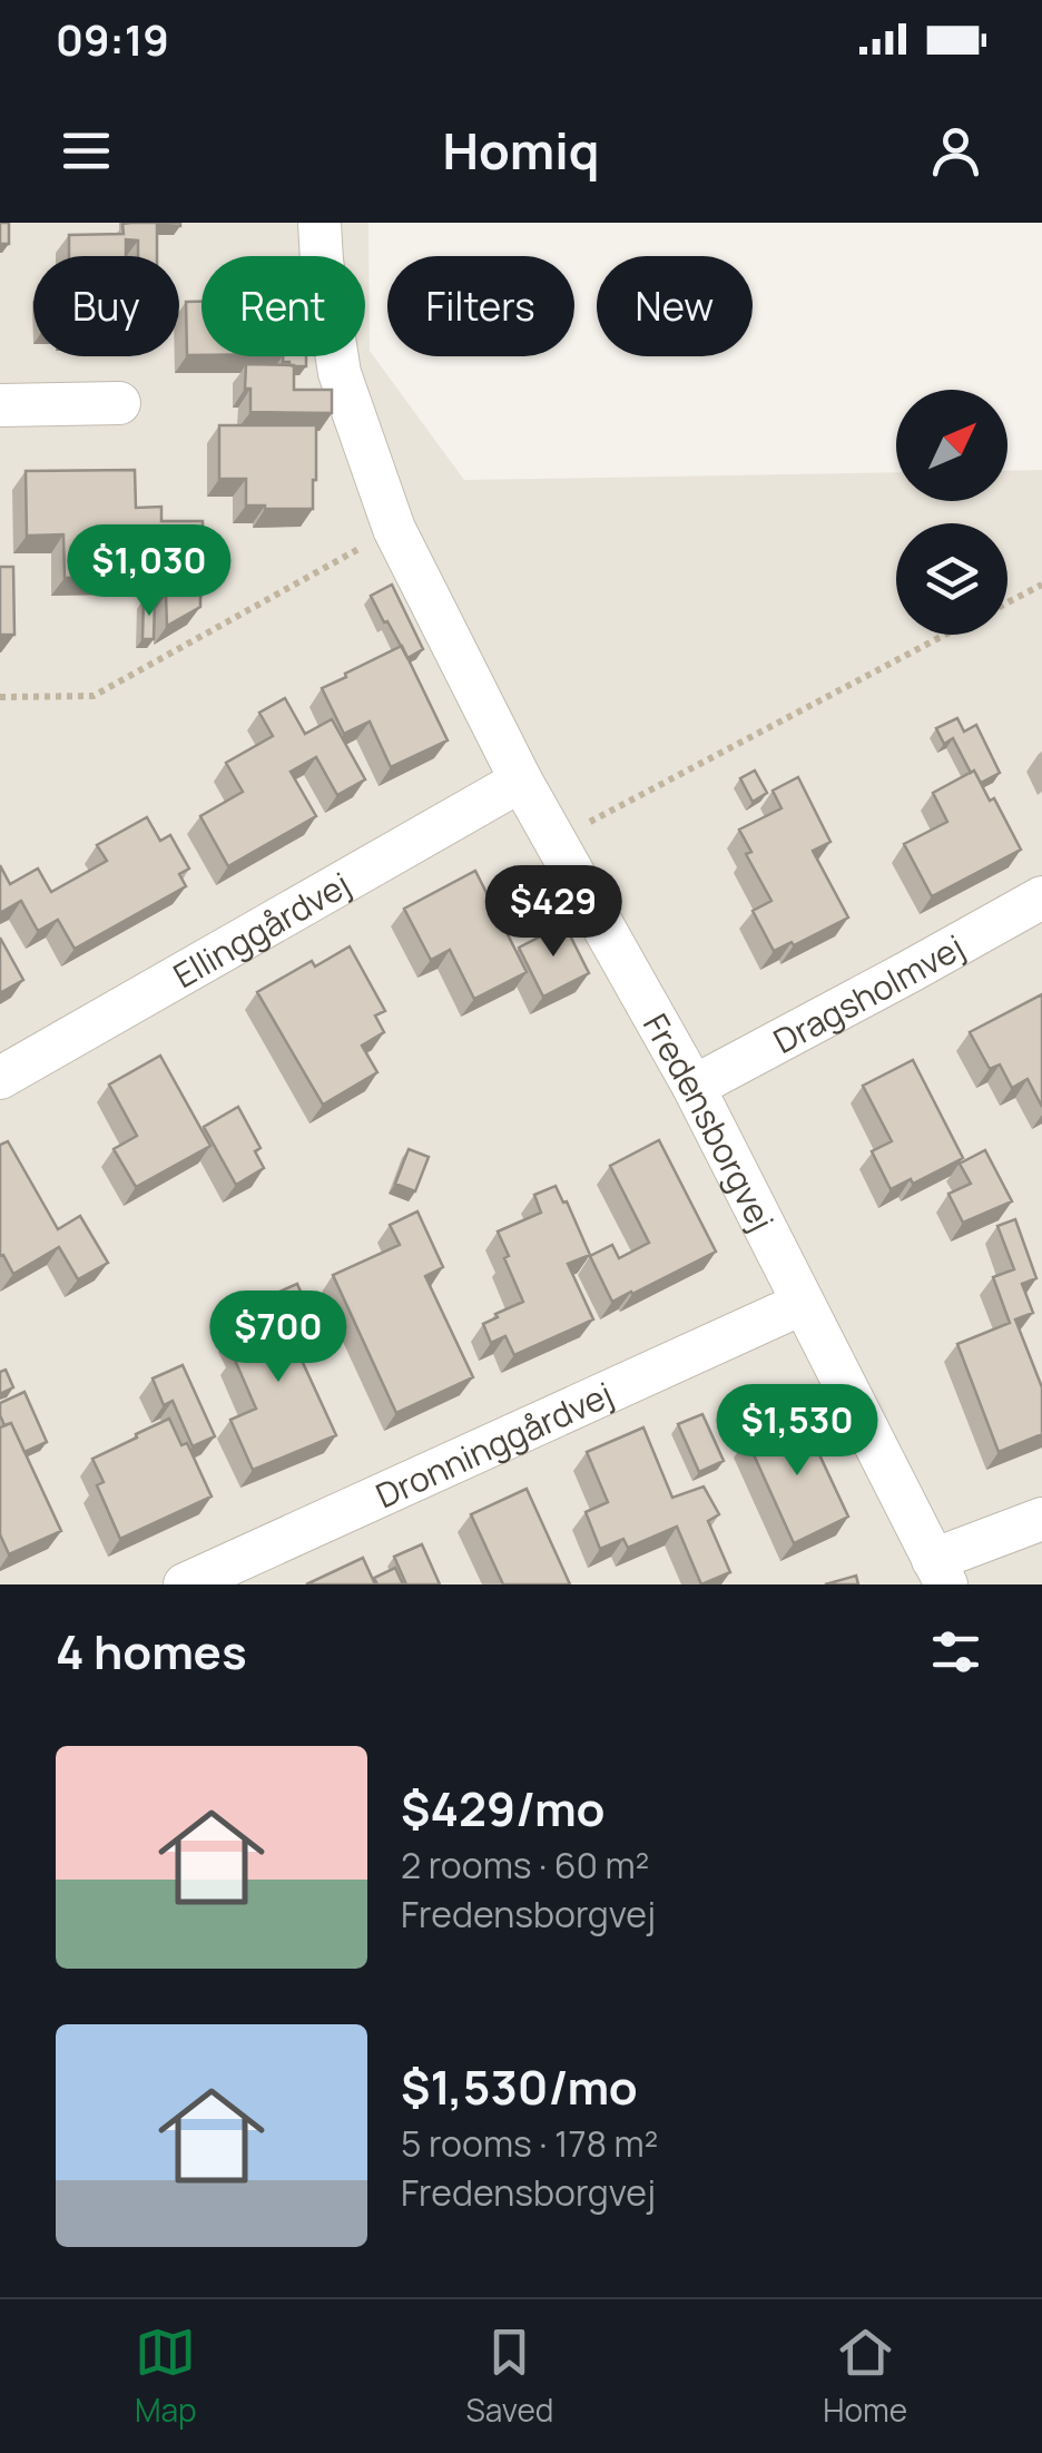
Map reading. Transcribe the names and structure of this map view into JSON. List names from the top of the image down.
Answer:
{
  "streets": {
    "street": [
      "Ellinggårdvej",
      "Dragsholmvej",
      "Fredensborgvej",
      "Dronninggårdvej"
    ]
  },
  "crossings": [
    ["Ellinggårdvej", "Fredensborgvej"],
    ["Dragsholmvej", "Fredensborgvej"],
    ["Fredensborgvej", "Dronninggårdvej"]
  ],
  "north": "top right",
  "page": {
    "status": "09:19",
    "header": "Homiq",
    "chip": [
      "Buy",
      "Rent",
      "Filters",
      "New"
    ],
    "price": [
      "$1,030",
      "$429",
      "$700",
      "$1,530"
    ],
    "heading": "4 homes",
    "list": [
      {
        "name": "$429/mo",
        "note": "2 rooms · 60 m² · Fredensborgvej"
      },
      {
        "name": "$1,530/mo",
        "note": "5 rooms · 178 m² · Fredensborgvej"
      }
    ],
    "tabs": ["Map", "Saved", "Home"]
  }
}
